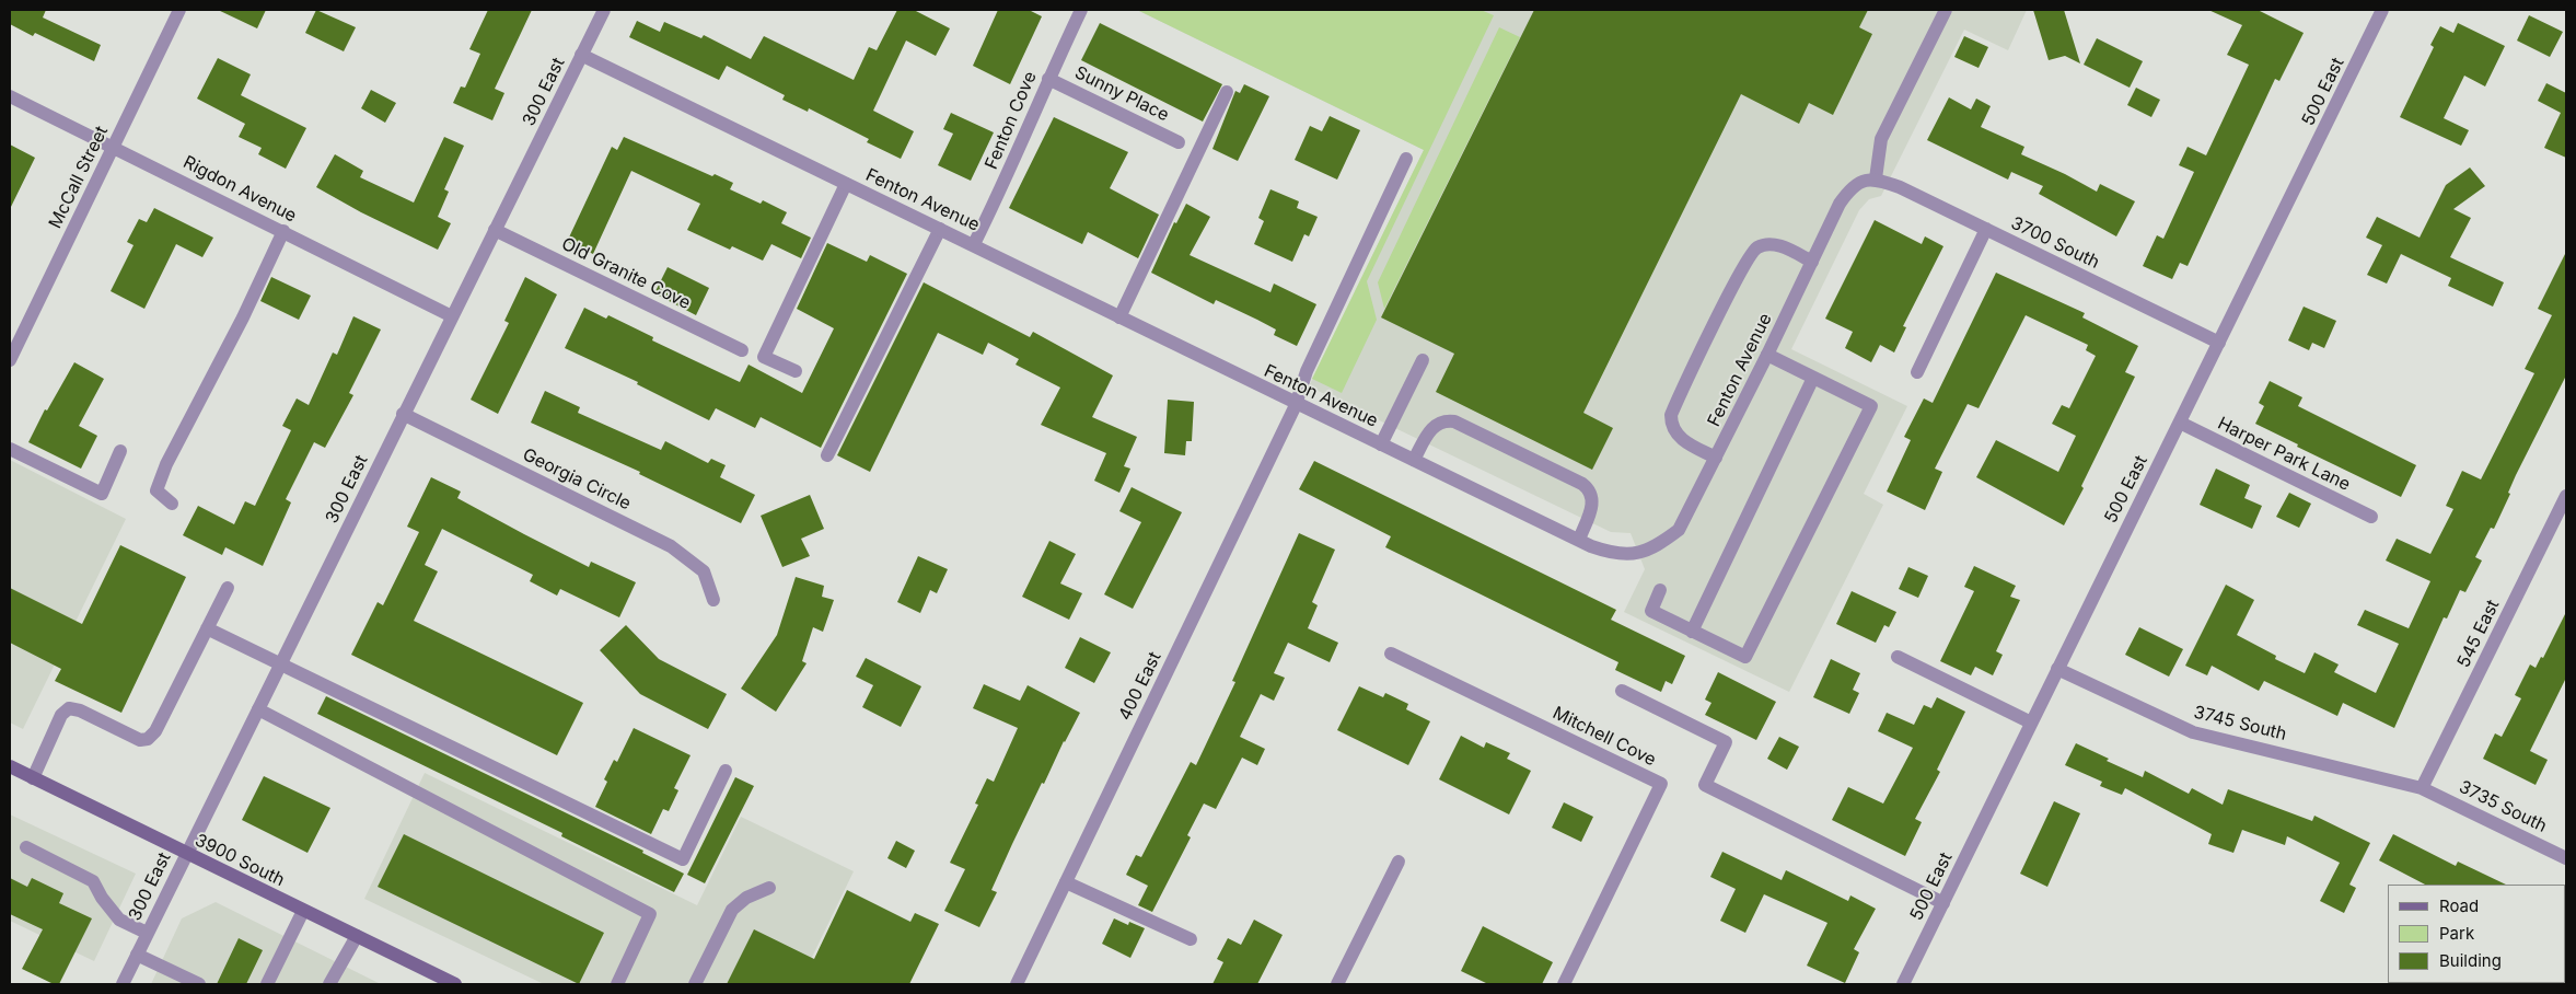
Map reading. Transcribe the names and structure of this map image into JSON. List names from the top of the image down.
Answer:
{
  "streets": {
    "main road": ["3900 South"],
    "street": [
      "300 East",
      "500 East",
      "Sunny Place",
      "Fenton Cove",
      "McCall Street",
      "Rigdon Avenue",
      "Fenton Avenue",
      "3700 South",
      "Old Granite Cove",
      "Harper Park Lane",
      "Georgia Circle",
      "545 East",
      "400 East",
      "3745 South",
      "Mitchell Cove",
      "3735 South"
    ]
  },
  "crossings": [
    ["300 East", "Rigdon Avenue"],
    ["300 East", "Fenton Avenue"],
    ["300 East", "Old Granite Cove"],
    ["300 East", "Georgia Circle"],
    ["300 East", "3900 South"],
    ["500 East", "3700 South"],
    ["500 East", "Harper Park Lane"],
    ["500 East", "3745 South"],
    ["Sunny Place", "Fenton Cove"],
    ["Fenton Cove", "Fenton Avenue"],
    ["McCall Street", "Rigdon Avenue"],
    ["Fenton Avenue", "3700 South"],
    ["Fenton Avenue", "400 East"],
    ["545 East", "3745 South"],
    ["545 East", "3735 South"],
    ["3745 South", "3735 South"]
  ],
  "legend": ["Road", "Park", "Building"]
}
